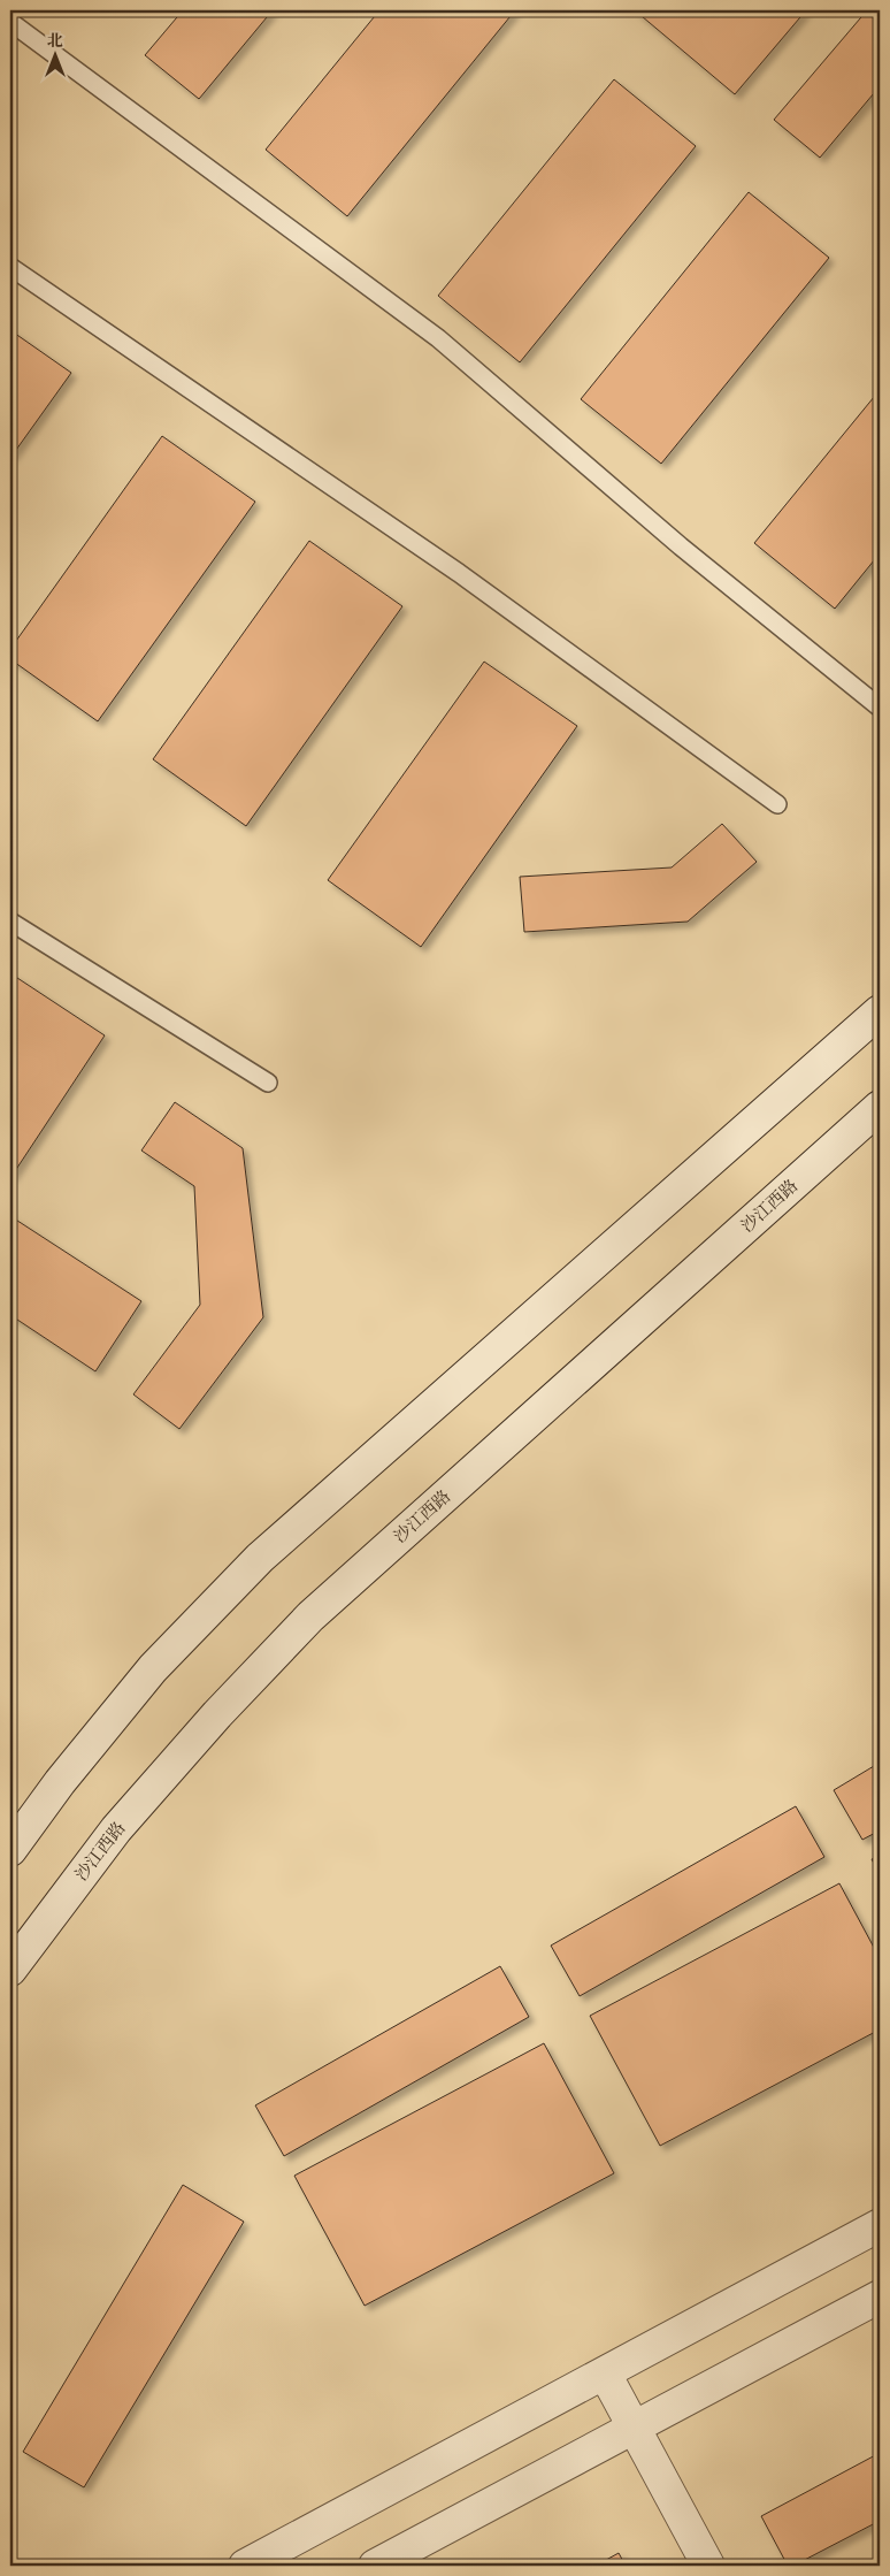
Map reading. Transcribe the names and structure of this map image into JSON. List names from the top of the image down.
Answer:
{
  "streets": {
    "street": ["沙江西路"]
  },
  "north": "top"
}
